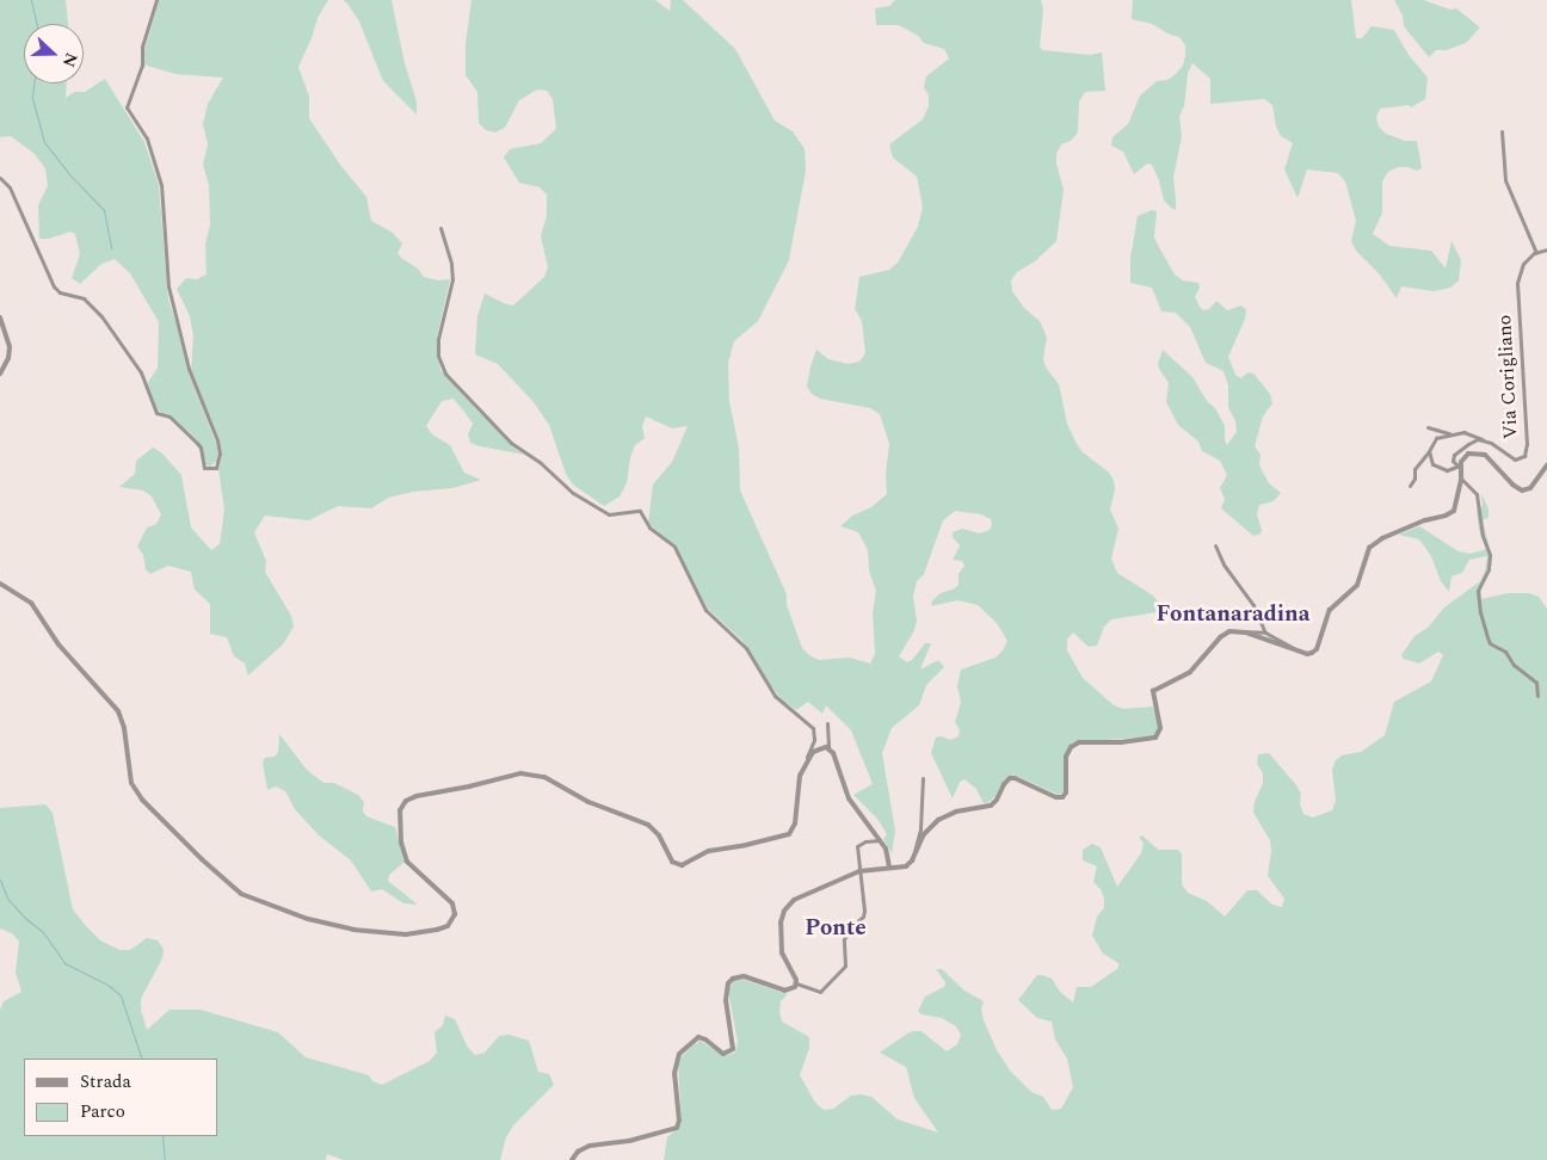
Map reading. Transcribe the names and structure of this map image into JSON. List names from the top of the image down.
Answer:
{
  "streets": {
    "street": ["Via Corigliano"]
  },
  "districts": ["Fontanaradina", "Ponte"],
  "legend": ["Strada", "Parco"],
  "north": "right"
}
